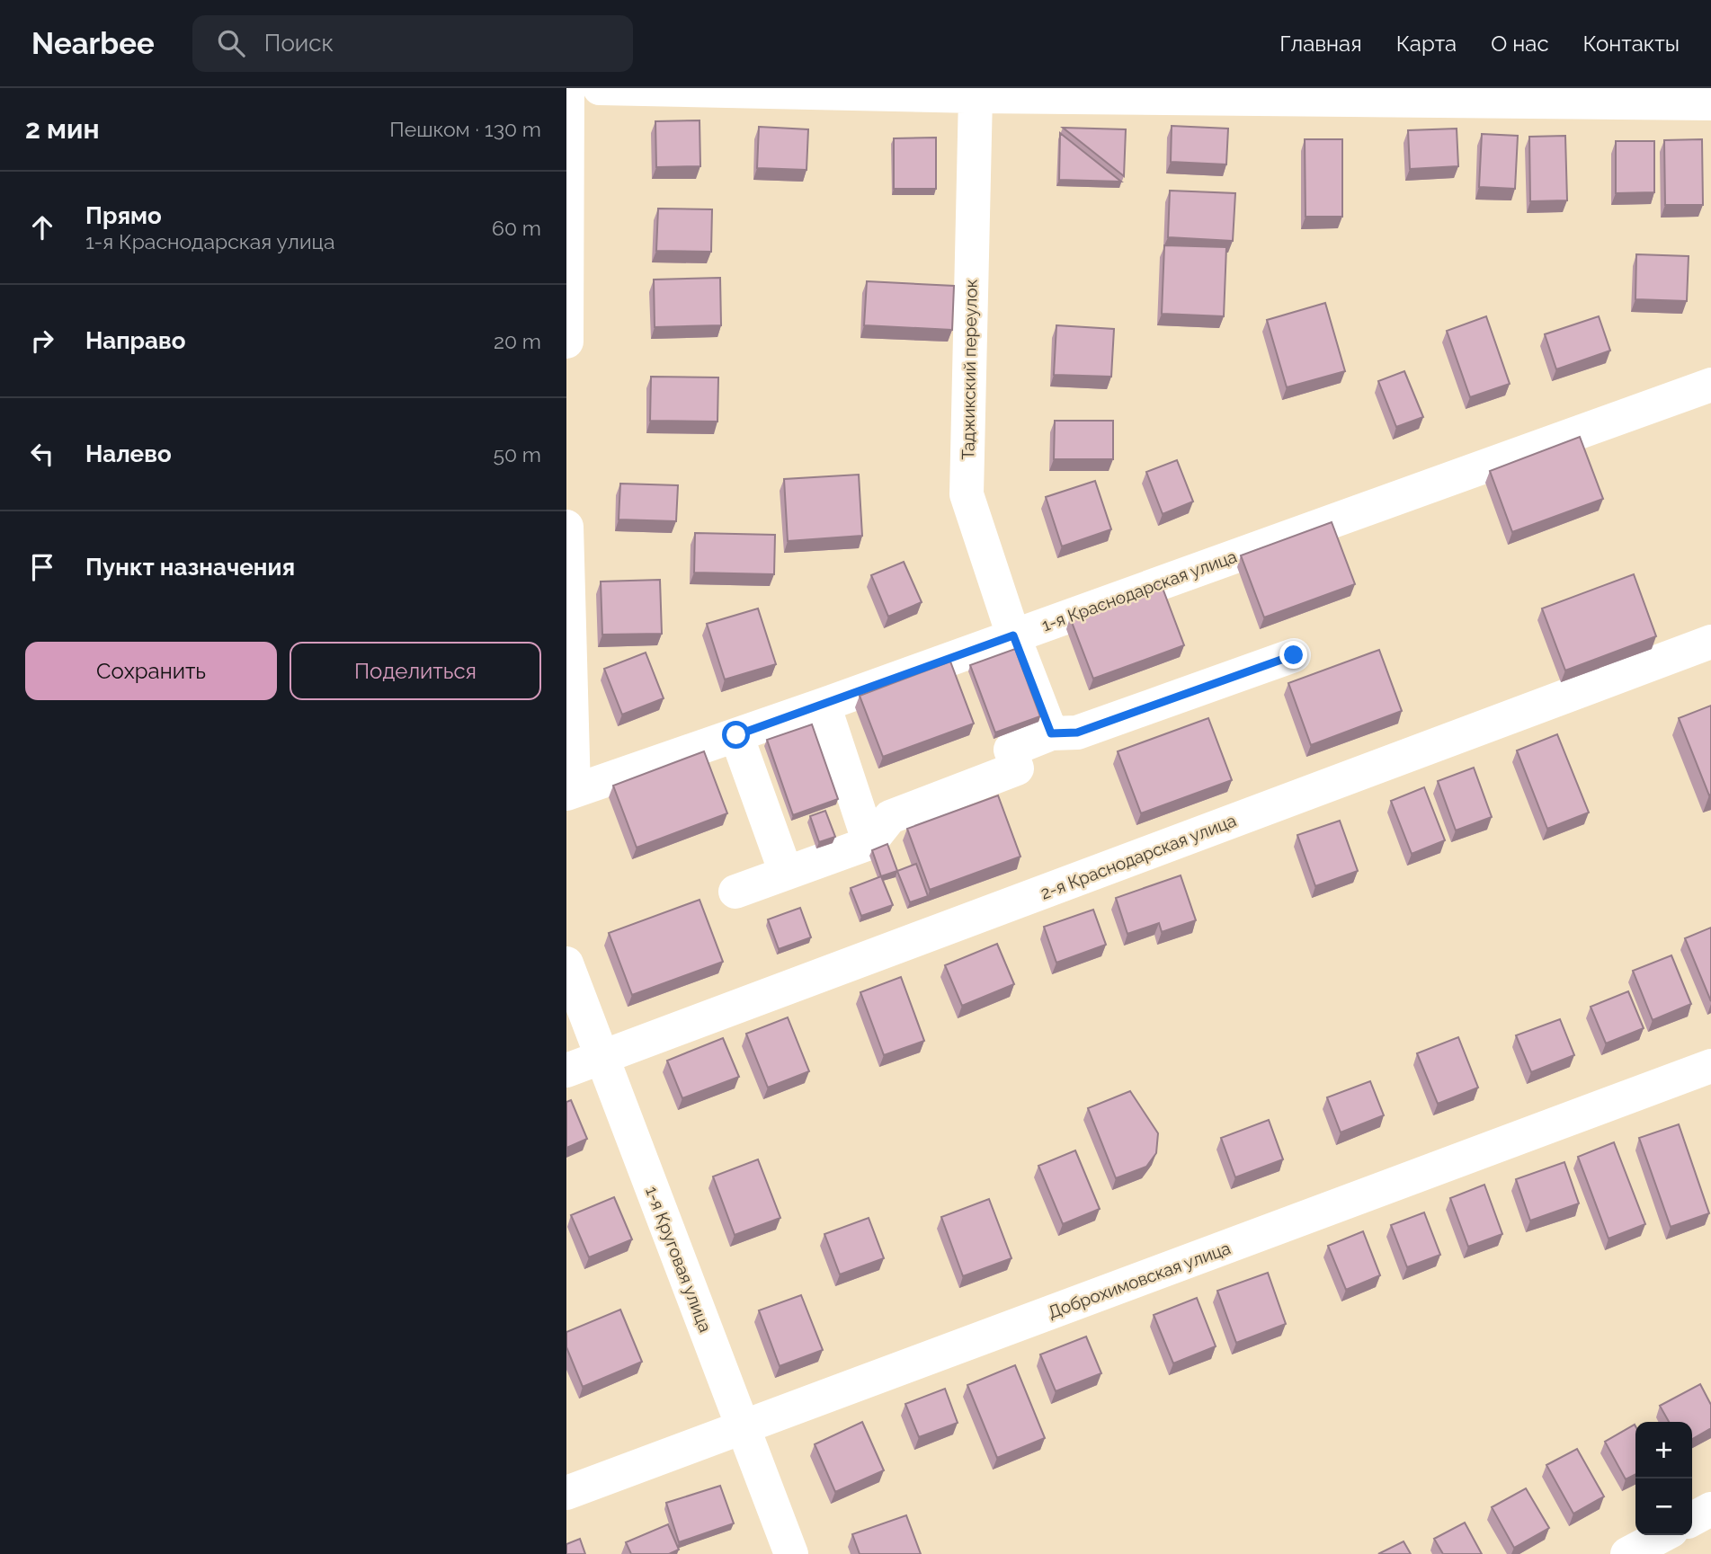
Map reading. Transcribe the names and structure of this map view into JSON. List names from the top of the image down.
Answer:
{
  "streets": {
    "street": [
      "Таджикский переулок",
      "1-я Краснодарская улица",
      "2-я Краснодарская улица",
      "1-я Круговая улица",
      "Доброхимовская улица"
    ]
  },
  "crossings": [
    ["Таджикский переулок", "1-я Краснодарская улица"],
    ["2-я Краснодарская улица", "1-я Круговая улица"],
    ["1-я Круговая улица", "Доброхимовская улица"]
  ],
  "page": {
    "header": "Nearbee",
    "search": "Поиск",
    "nav": [
      "Главная",
      "Карта",
      "О нас",
      "Контакты"
    ],
    "heading": ["2 мин", "Пешком · 130 m"],
    "list": [
      ["Прямо", "1-я Краснодарская улица", "60 m"],
      ["Направо", "20 m"],
      ["Налево", "50 m"],
      "Пункт назначения"
    ],
    "buttons": ["Сохранить", "Поделиться"],
    "map_buttons": ["+", "−"]
  }
}
